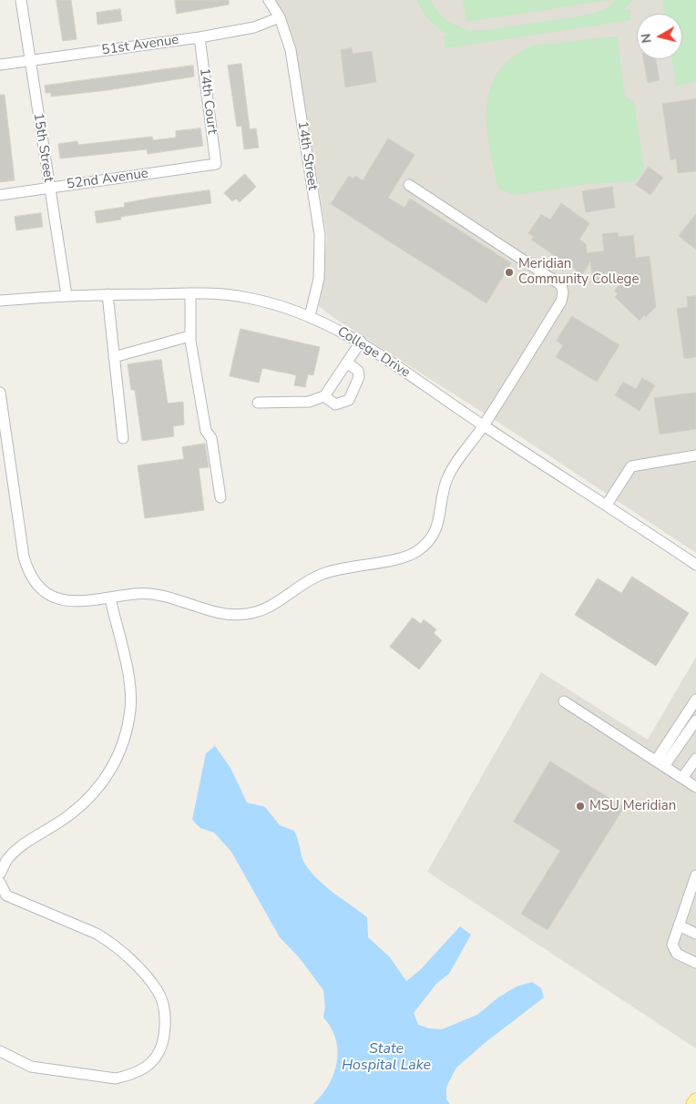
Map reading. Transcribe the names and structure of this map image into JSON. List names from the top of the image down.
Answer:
{
  "streets": {
    "street": [
      "51st Avenue",
      "14th Court",
      "15th Street",
      "14th Street",
      "52nd Avenue",
      "College Drive"
    ]
  },
  "crossings": [
    ["51st Avenue", "14th Court"],
    ["51st Avenue", "15th Street"],
    ["51st Avenue", "14th Street"],
    ["14th Court", "52nd Avenue"],
    ["15th Street", "52nd Avenue"],
    ["15th Street", "College Drive"],
    ["14th Street", "College Drive"]
  ],
  "water": ["State Hospital Lake"],
  "places": ["Meridian Community College", "MSU Meridian"],
  "north": "left"
}
